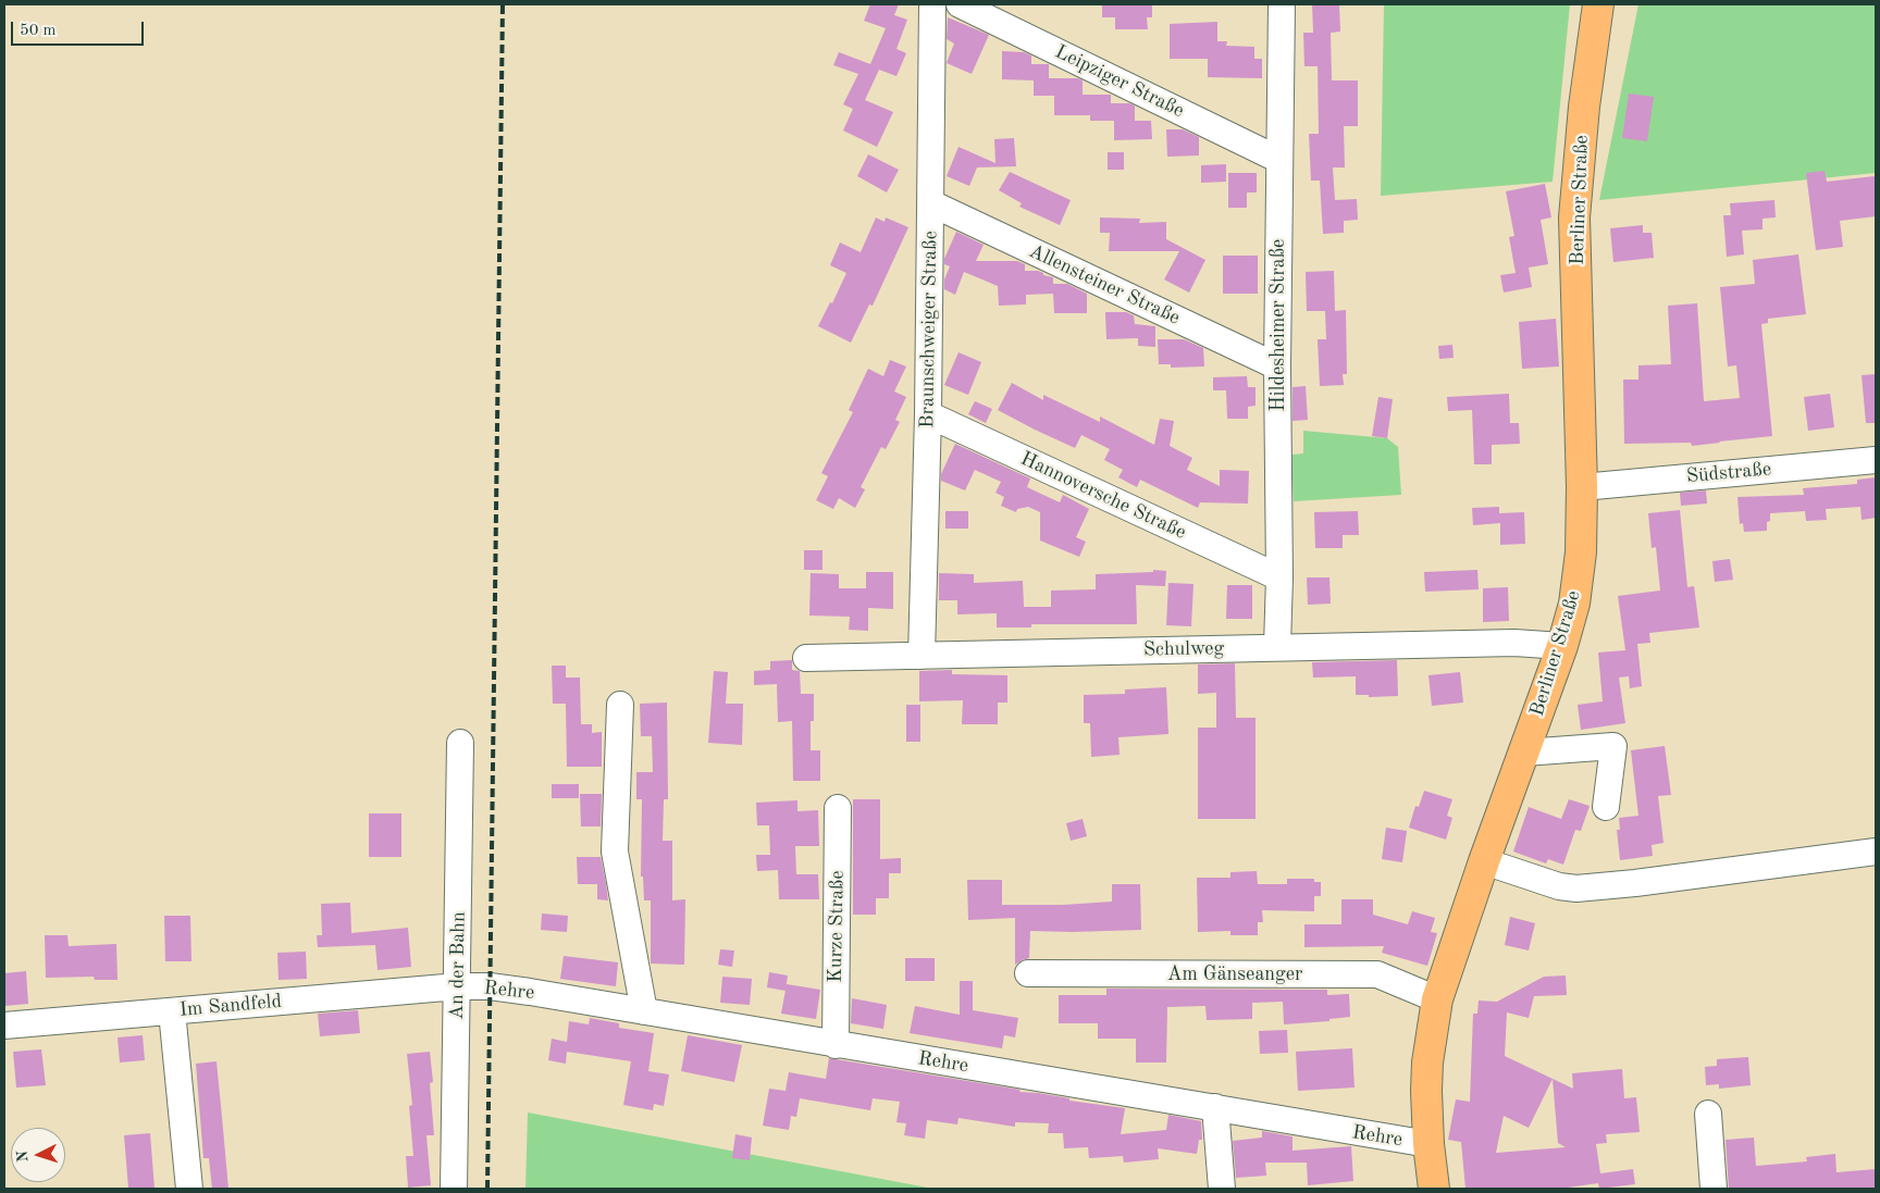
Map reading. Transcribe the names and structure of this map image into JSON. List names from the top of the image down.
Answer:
{
  "streets": {
    "main road": ["Berliner Straße"],
    "street": [
      "Leipziger Straße",
      "Allensteiner Straße",
      "Hildesheimer Straße",
      "Braunschweiger Straße",
      "Südstraße",
      "Hannoversche Straße",
      "Schulweg",
      "Kurze Straße",
      "An der Bahn",
      "Am Gänseanger",
      "Rehre",
      "Im Sandfeld"
    ]
  },
  "crossings": [
    ["Leipziger Straße", "Hildesheimer Straße"],
    ["Berliner Straße", "Südstraße"],
    ["Berliner Straße", "Schulweg"],
    ["Berliner Straße", "Am Gänseanger"],
    ["Berliner Straße", "Rehre"],
    ["Allensteiner Straße", "Hildesheimer Straße"],
    ["Allensteiner Straße", "Braunschweiger Straße"],
    ["Hildesheimer Straße", "Hannoversche Straße"],
    ["Hildesheimer Straße", "Schulweg"],
    ["Braunschweiger Straße", "Hannoversche Straße"],
    ["Braunschweiger Straße", "Schulweg"],
    ["Kurze Straße", "Rehre"],
    ["An der Bahn", "Rehre"],
    ["An der Bahn", "Im Sandfeld"],
    ["Rehre", "Im Sandfeld"]
  ],
  "scale_bar": "50 m",
  "north": "left"
}
